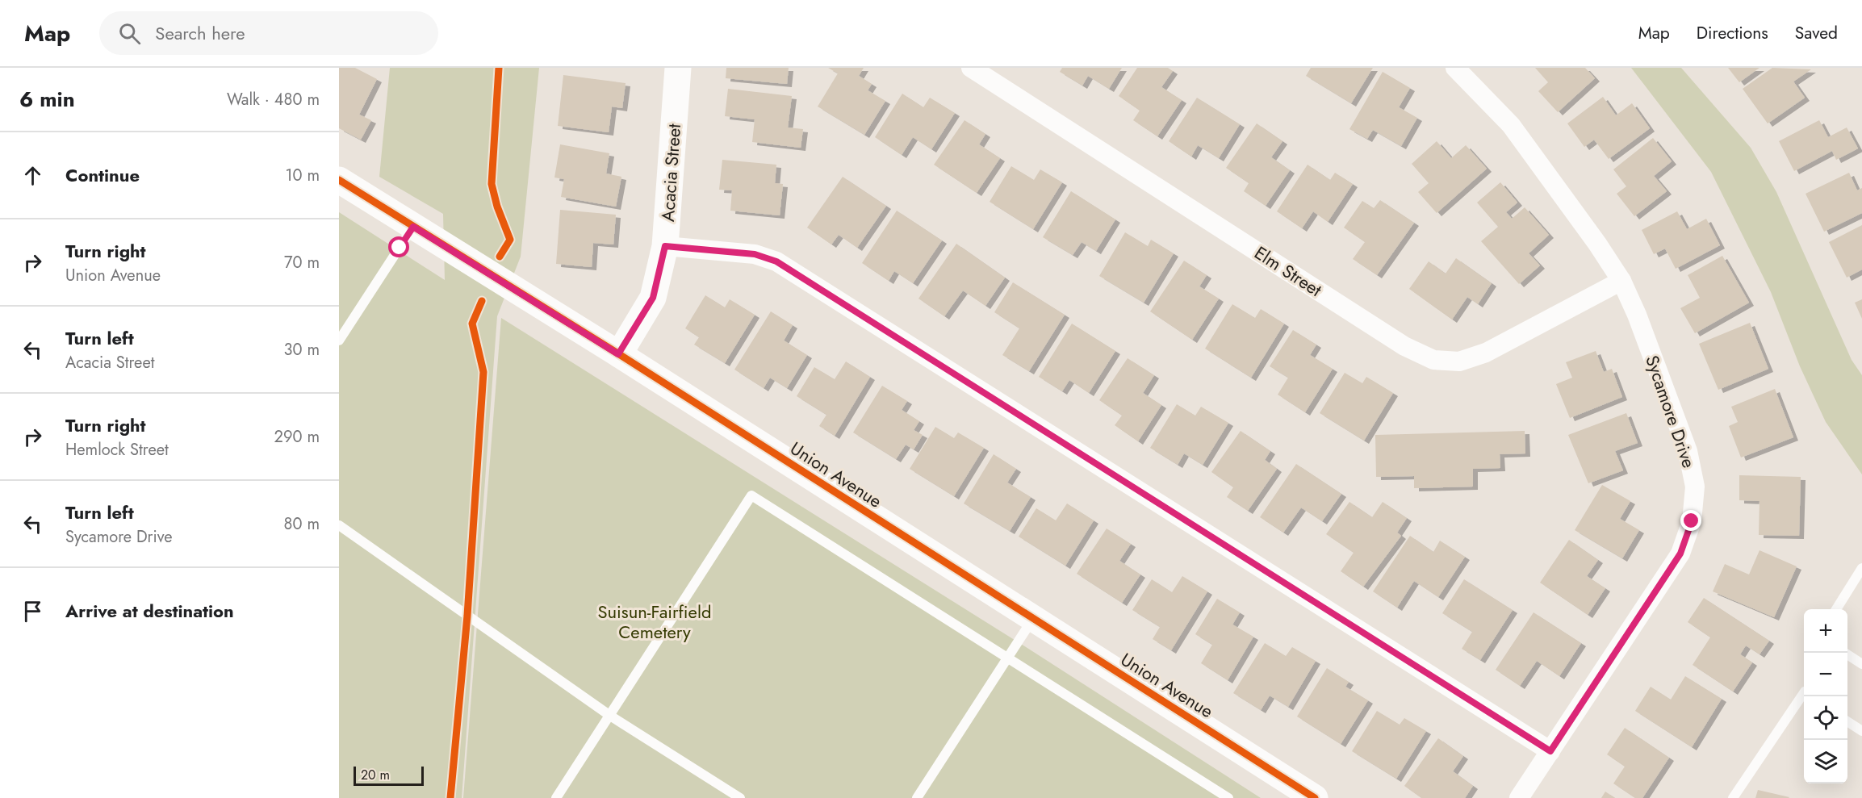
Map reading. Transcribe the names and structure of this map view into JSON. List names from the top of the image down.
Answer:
{
  "streets": {
    "street": [
      "Acacia Street",
      "Elm Street",
      "Sycamore Drive",
      "Union Avenue"
    ]
  },
  "crossings": [
    ["Acacia Street", "Union Avenue"],
    ["Elm Street", "Sycamore Drive"]
  ],
  "parks": ["Suisun-Fairfield Cemetery"],
  "scale_bar": "20 m",
  "page": {
    "header": "Map",
    "search": "Search here",
    "nav": ["Map", "Directions", "Saved"],
    "heading": ["6 min", "Walk · 480 m"],
    "list": [
      ["Continue", "10 m"],
      ["Turn right", "Union Avenue", "70 m"],
      ["Turn left", "Acacia Street", "30 m"],
      ["Turn right", "Hemlock Street", "290 m"],
      ["Turn left", "Sycamore Drive", "80 m"],
      "Arrive at destination"
    ],
    "map_buttons": ["+", "−"],
    "scale": "20 m"
  }
}
